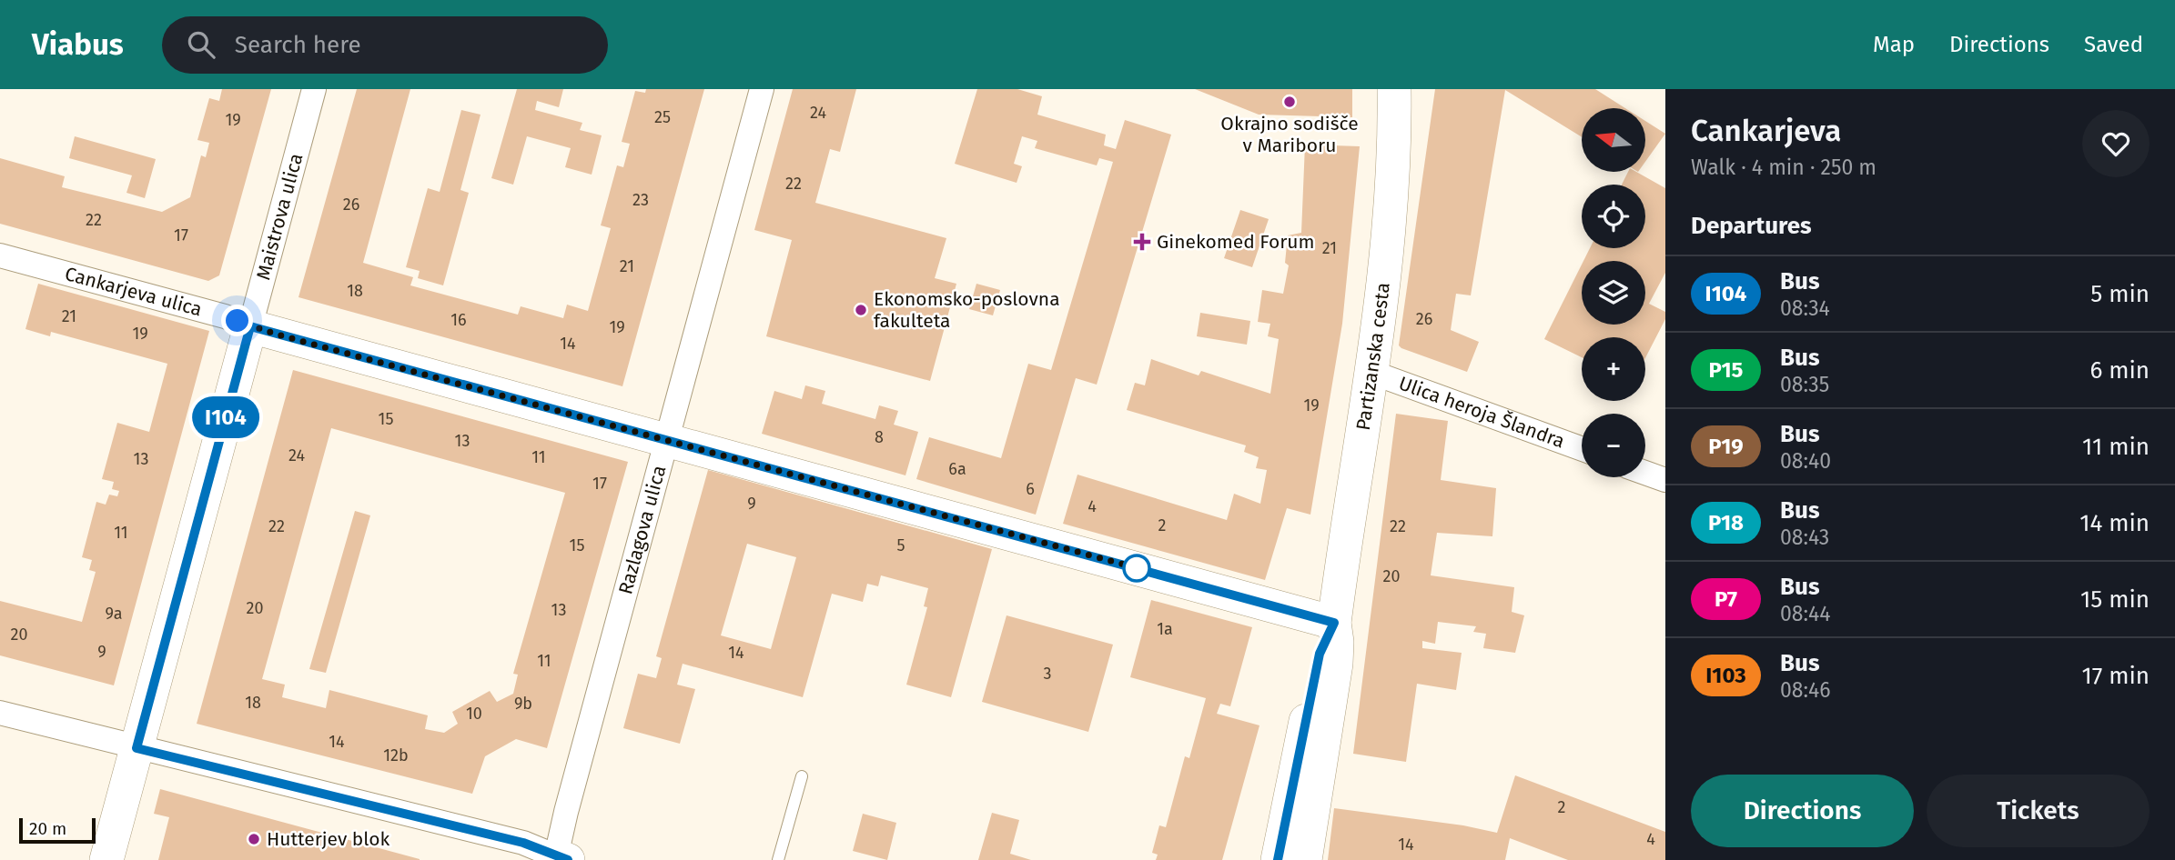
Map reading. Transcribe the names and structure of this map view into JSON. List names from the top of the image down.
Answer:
{
  "streets": {
    "street": [
      "Maistrova ulica",
      "Cankarjeva ulica",
      "Partizanska cesta",
      "Ulica heroja Šlandra",
      "Razlagova ulica"
    ]
  },
  "crossings": [
    ["Maistrova ulica", "Cankarjeva ulica"],
    ["Cankarjeva ulica", "Partizanska cesta"],
    ["Cankarjeva ulica", "Razlagova ulica"],
    ["Partizanska cesta", "Ulica heroja Šlandra"]
  ],
  "places": {
    "other": ["Okrajno sodišče v Mariboru", "Ekonomsko-poslovna fakulteta", "Hutterjev blok"],
    "health": ["Ginekomed Forum"]
  },
  "lines": ["bus line I104"],
  "house_numbers": [
    "24",
    "25",
    "19",
    "22",
    "23",
    "26",
    "22",
    "17",
    "21",
    "21",
    "18",
    "21",
    "26",
    "16",
    "19",
    "19",
    "14",
    "19",
    "15",
    "8",
    "13",
    "24",
    "11",
    "13",
    "6a",
    "17",
    "6",
    "9",
    "4",
    "2",
    "22",
    "22",
    "11",
    "15",
    "5",
    "20",
    "20",
    "13",
    "9a",
    "1a",
    "20",
    "9",
    "14",
    "11",
    "3",
    "18",
    "9b",
    "10",
    "14",
    "12b",
    "2",
    "4",
    "14"
  ],
  "scale_bar": "20 m",
  "north": "left",
  "page": {
    "header": "Viabus",
    "search": "Search here",
    "nav": ["Map", "Directions", "Saved"],
    "on_map": "I104",
    "heading": [
      ["Cankarjeva", "Walk · 4 min · 250 m"],
      "Departures"
    ],
    "map_buttons": ["+", "−"],
    "list": [
      {
        "mark": "I104",
        "name": "Bus",
        "note": "08:34",
        "value": "5 min"
      },
      {
        "mark": "P15",
        "name": "Bus",
        "note": "08:35",
        "value": "6 min"
      },
      {
        "mark": "P19",
        "name": "Bus",
        "note": "08:40",
        "value": "11 min"
      },
      {
        "mark": "P18",
        "name": "Bus",
        "note": "08:43",
        "value": "14 min"
      },
      {
        "mark": "P7",
        "name": "Bus",
        "note": "08:44",
        "value": "15 min"
      },
      {
        "mark": "I103",
        "name": "Bus",
        "note": "08:46",
        "value": "17 min"
      }
    ],
    "buttons": ["Directions", "Tickets"],
    "scale": "20 m"
  }
}
